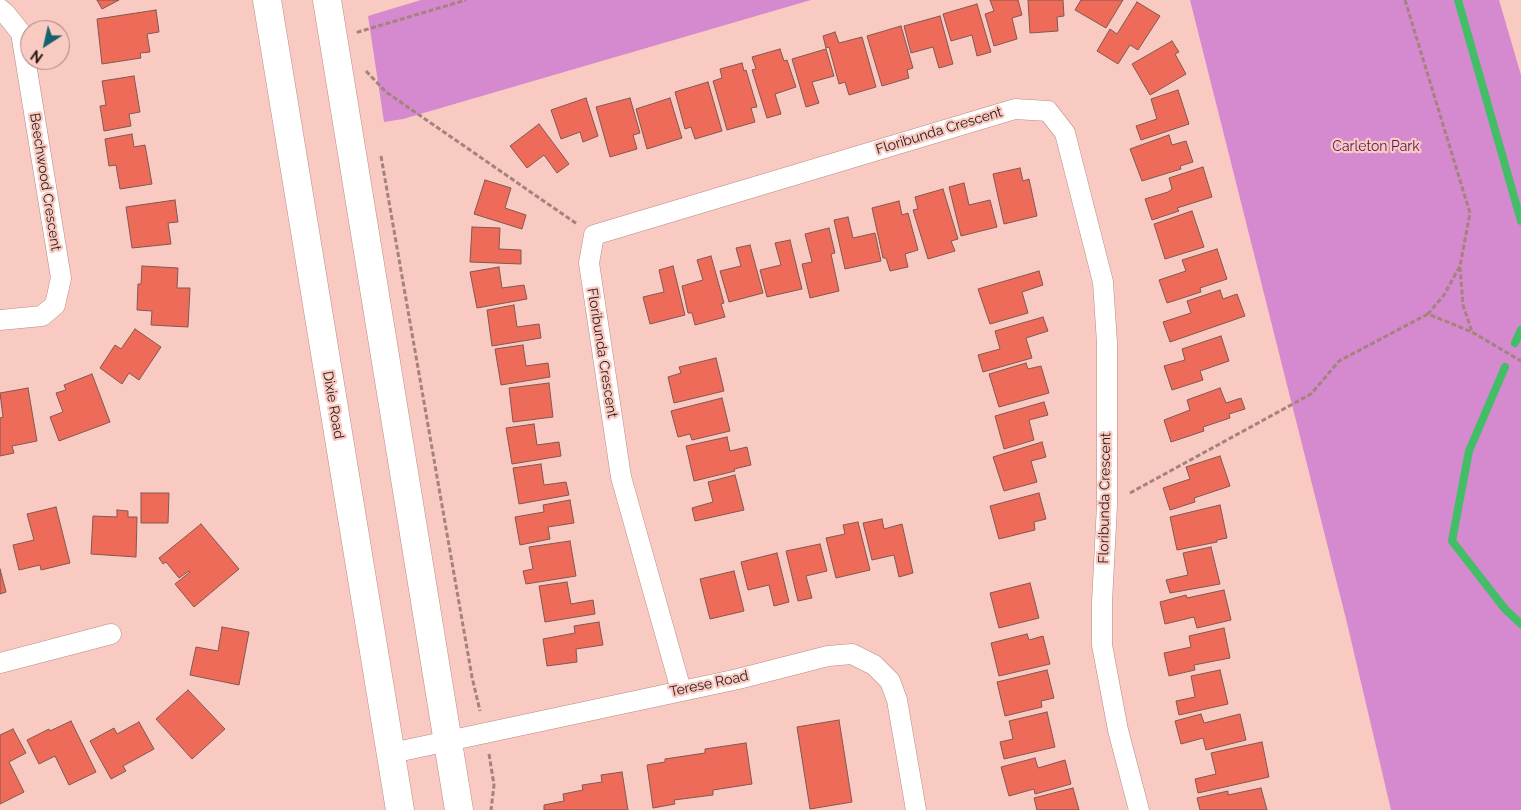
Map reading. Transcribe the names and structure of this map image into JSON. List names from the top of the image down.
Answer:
{
  "streets": {
    "main road": ["Dixie Road"],
    "street": ["Floribunda Crescent", "Beechwood Crescent", "Terese Road"]
  },
  "crossings": [
    ["Floribunda Crescent", "Terese Road"],
    ["Dixie Road", "Terese Road"]
  ],
  "parks": ["Carleton Park"],
  "north": "bottom left"
}
